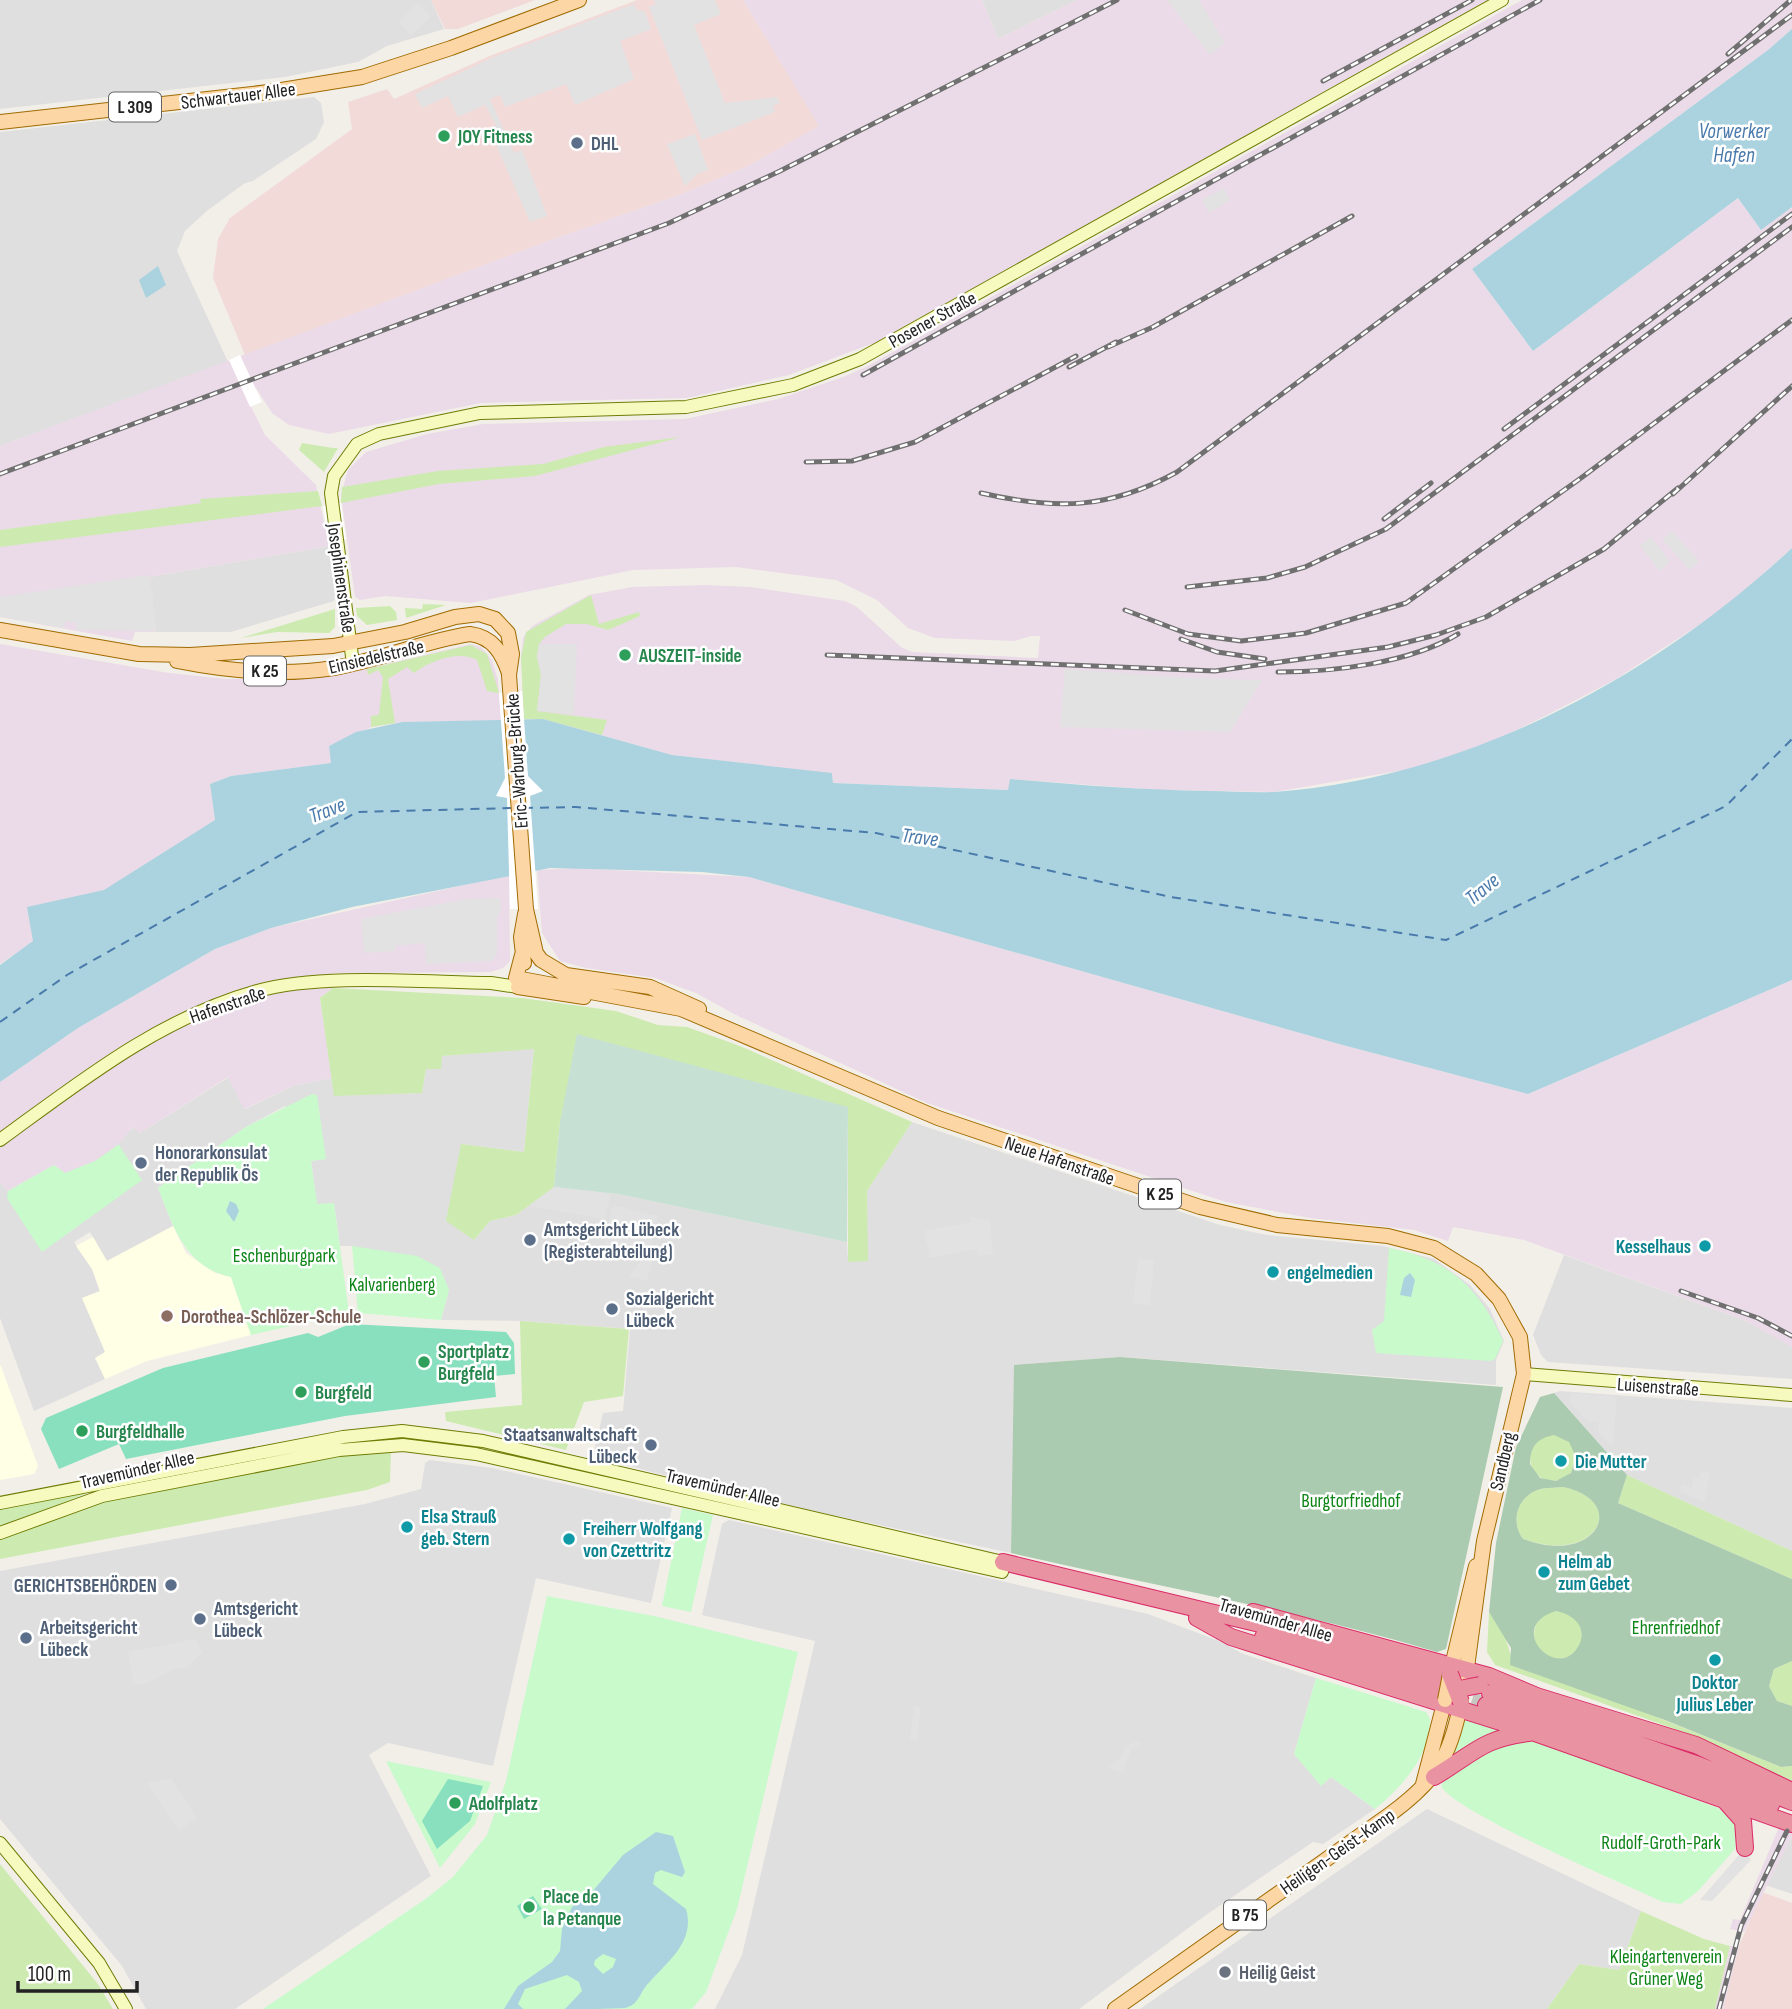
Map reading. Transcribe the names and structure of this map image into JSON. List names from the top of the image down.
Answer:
{
  "streets": {
    "highway": ["Travemünder Allee", "B 75"],
    "main road": [
      "Schwartauer Allee",
      "L 309",
      "Posener Straße",
      "Josephinenstraße",
      "Einsiedelstraße",
      "K 25",
      "Eric-Warburg-Brücke",
      "Hafenstraße",
      "Neue Hafenstraße",
      "Luisenstraße",
      "Sandberg",
      "Heiligen-Geist-Kamp"
    ]
  },
  "crossings": [
    ["Posener Straße", "Josephinenstraße"],
    ["Josephinenstraße", "Einsiedelstraße"],
    ["Einsiedelstraße", "Eric-Warburg-Brücke"],
    ["K 25", "Eric-Warburg-Brücke"],
    ["K 25", "Hafenstraße"],
    ["K 25", "Neue Hafenstraße"],
    ["Eric-Warburg-Brücke", "Hafenstraße"],
    ["Hafenstraße", "Neue Hafenstraße"],
    ["Neue Hafenstraße", "Luisenstraße"],
    ["Neue Hafenstraße", "Sandberg"],
    ["Luisenstraße", "Sandberg"],
    ["Sandberg", "Heiligen-Geist-Kamp"],
    ["Heiligen-Geist-Kamp", "B 75"]
  ],
  "water": ["Vorwerker Hafen", "Trave"],
  "parks": [
    "Eschenburgpark",
    "Kalvarienberg",
    "Burgtorfriedhof",
    "Ehrenfriedhof",
    "Rudolf-Groth-Park",
    "Kleingartenverein Grüner Weg"
  ],
  "places": [
    "JOY Fitness",
    "DHL",
    "AUSZEIT-inside",
    "Honorarkonsulat der Republik Ös",
    "Amtsgericht Lübeck (Registerabteilung)",
    "Kesselhaus",
    "engelmedien",
    "Sozialgericht Lübeck",
    "Dorothea-Schlözer-Schule",
    "Sportplatz Burgfeld",
    "Burgfeld",
    "Burgfeldhalle",
    "Staatsanwaltschaft Lübeck",
    "Die Mutter",
    "Elsa Strauß geb. Stern",
    "Freiherr Wolfgang von Czettritz",
    "Helm ab zum Gebet",
    "GERICHTSBEHÖRDEN",
    "Amtsgericht Lübeck",
    "Arbeitsgericht Lübeck",
    "Doktor Julius Leber",
    "Adolfplatz",
    "Place de la Petanque",
    "Heilig Geist"
  ],
  "scale_bar": "100 m"
}
